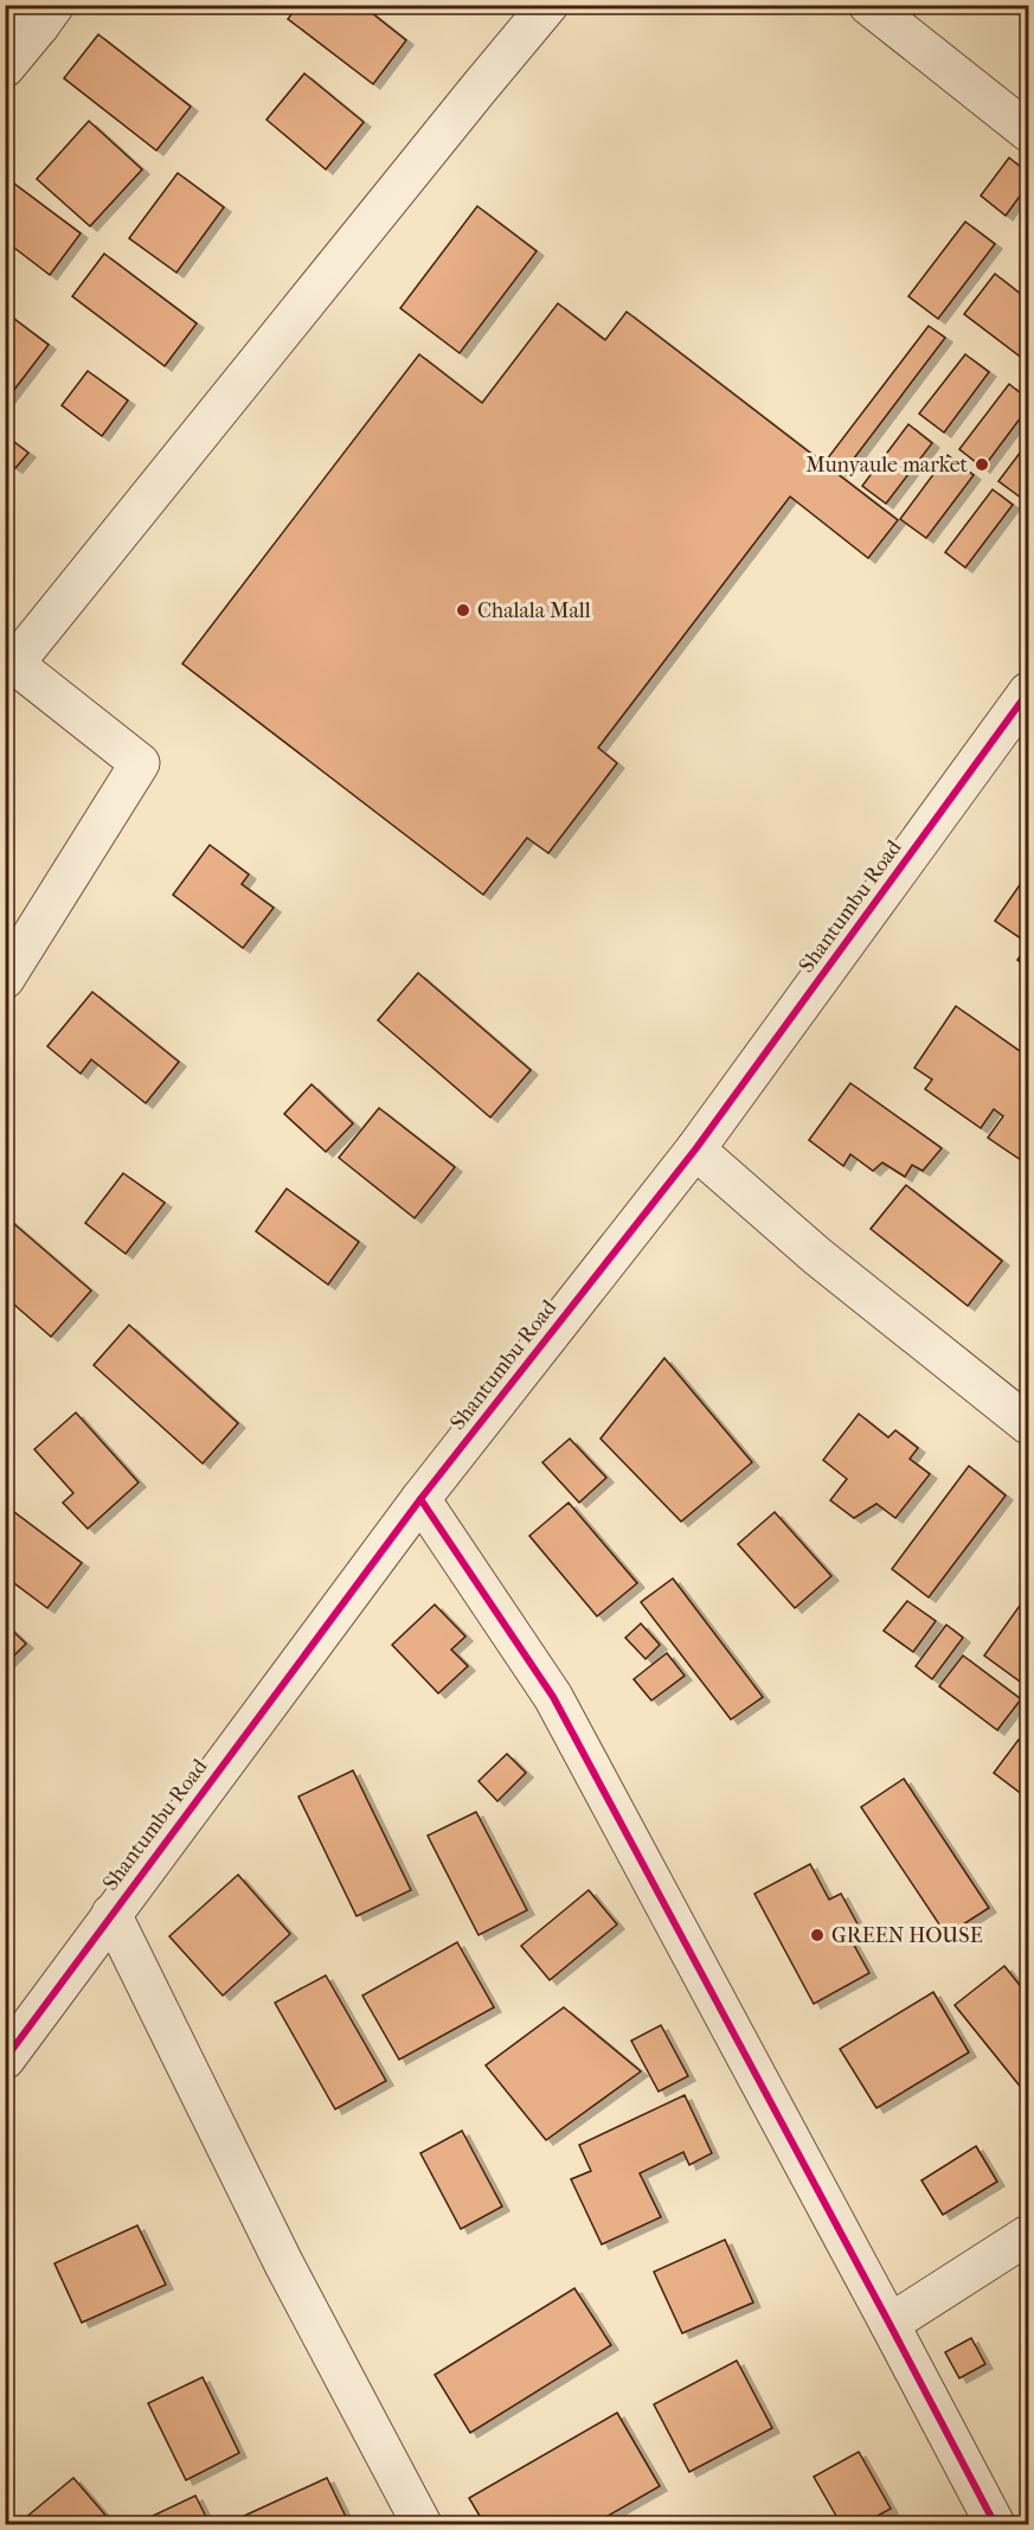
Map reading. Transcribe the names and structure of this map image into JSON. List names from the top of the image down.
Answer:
{
  "streets": {
    "street": ["Shantumbu Road"]
  },
  "places": ["Munyaule market", "Chalala Mall", "GREEN HOUSE"]
}
